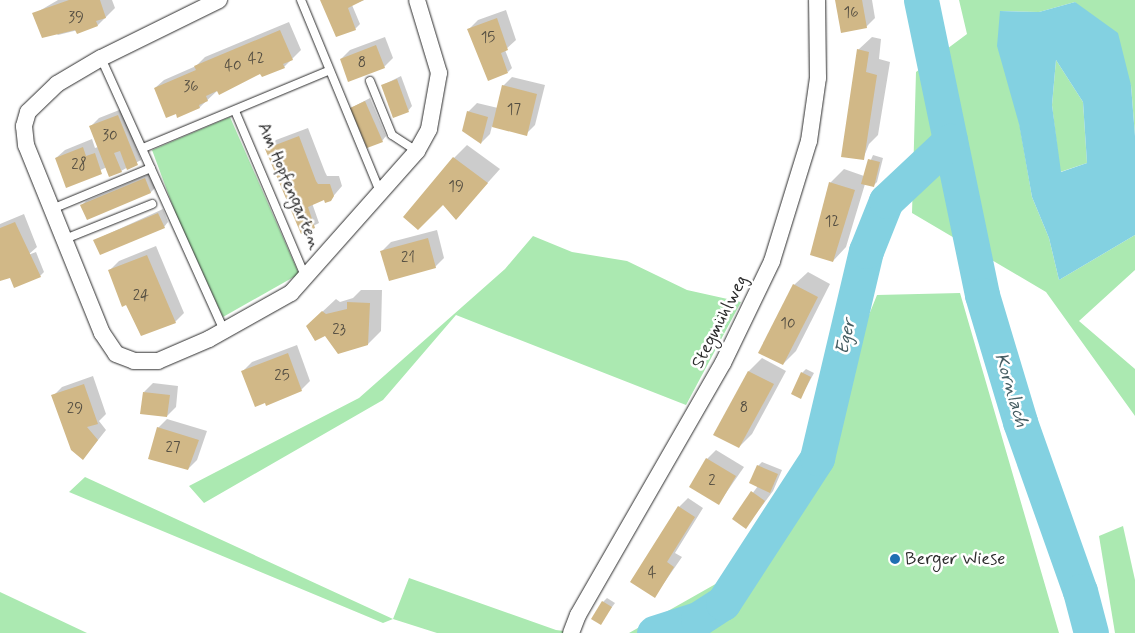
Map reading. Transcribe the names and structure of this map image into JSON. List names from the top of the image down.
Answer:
{
  "streets": {
    "street": ["Am Hopfengarten", "Stegmühlweg"]
  },
  "water": ["Eger", "Kornlach"],
  "places": ["Berger Wiese"],
  "house_numbers": [
    "16",
    "39",
    "15",
    "42",
    "8",
    "40",
    "36",
    "17",
    "30",
    "28",
    "19",
    "12",
    "21",
    "24",
    "10",
    "23",
    "25",
    "8",
    "29",
    "27",
    "2",
    "4"
  ]
}
